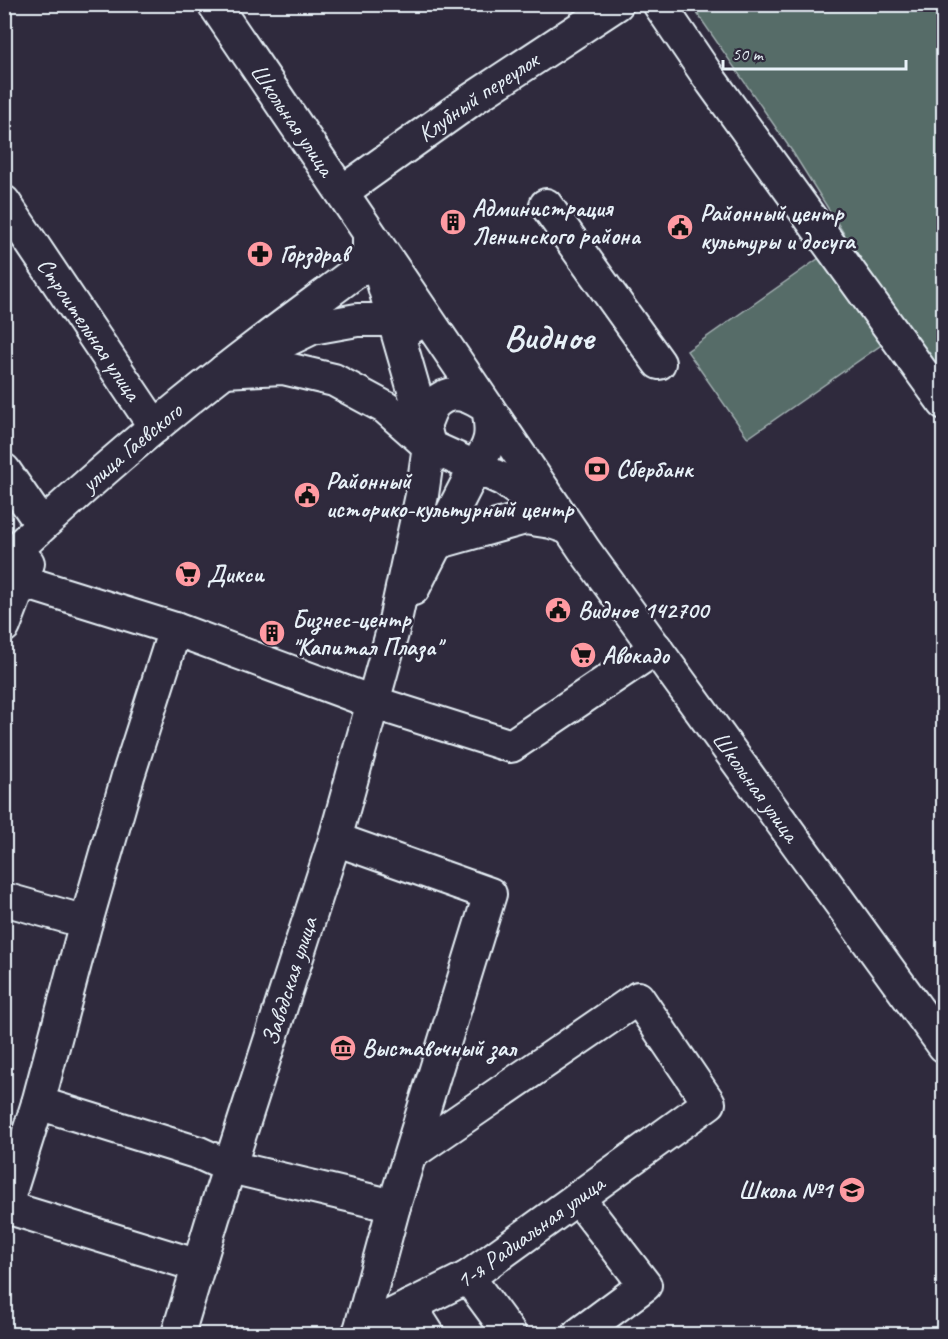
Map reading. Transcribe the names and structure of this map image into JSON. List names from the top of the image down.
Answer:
{
  "streets": {
    "street": [
      "Клубный переулок",
      "Школьная улица",
      "Строительная улица",
      "улица Гаевского",
      "Заводская улица",
      "1-я Радиальная улица"
    ]
  },
  "crossings": [
    ["Клубный переулок", "Школьная улица"],
    ["Строительная улица", "улица Гаевского"]
  ],
  "districts": ["Видное"],
  "places": {
    "building": ["Администрация Ленинского района", "Бизнес-центр \"Капитал Плаза\""],
    "public building": ["Районный центр культуры и досуга", "Районный историко-культурный центр", "Видное 142700"],
    "pharmacy": ["Горздрав"],
    "bank": ["Сбербанк"],
    "supermarket": ["Дикси", "Авокадо"],
    "museum": ["Выставочный зал"],
    "school or university": ["Школа №1"]
  },
  "scale_bar": "50 m"
}
